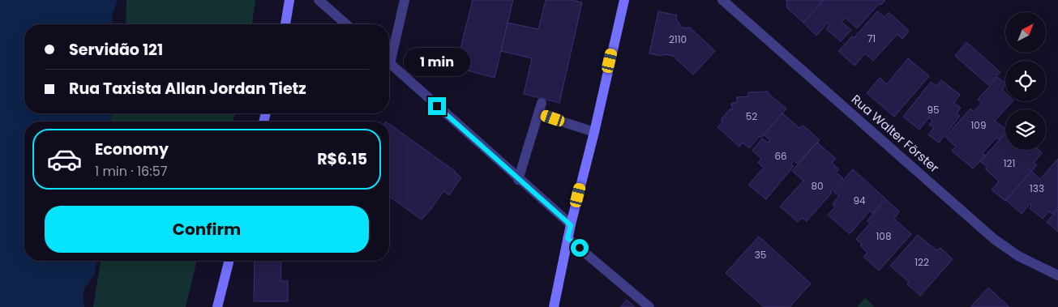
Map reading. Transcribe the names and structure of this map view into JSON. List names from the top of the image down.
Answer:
{
  "streets": {
    "street": ["Rua Walter Förster"]
  },
  "house_numbers": [
    "71",
    "2110",
    "95",
    "52",
    "109",
    "66",
    "121",
    "80",
    "133",
    "94",
    "108",
    "35",
    "122"
  ],
  "north": "top right",
  "page": {
    "banner": ["Servidão 121", "Rua Taxista Allan Jordan Tietz"],
    "bubble": "1 min",
    "list": [
      {
        "name": "Economy",
        "note": "1 min · 16:57",
        "value": "R$6.15"
      }
    ],
    "buttons": "Confirm"
  }
}
